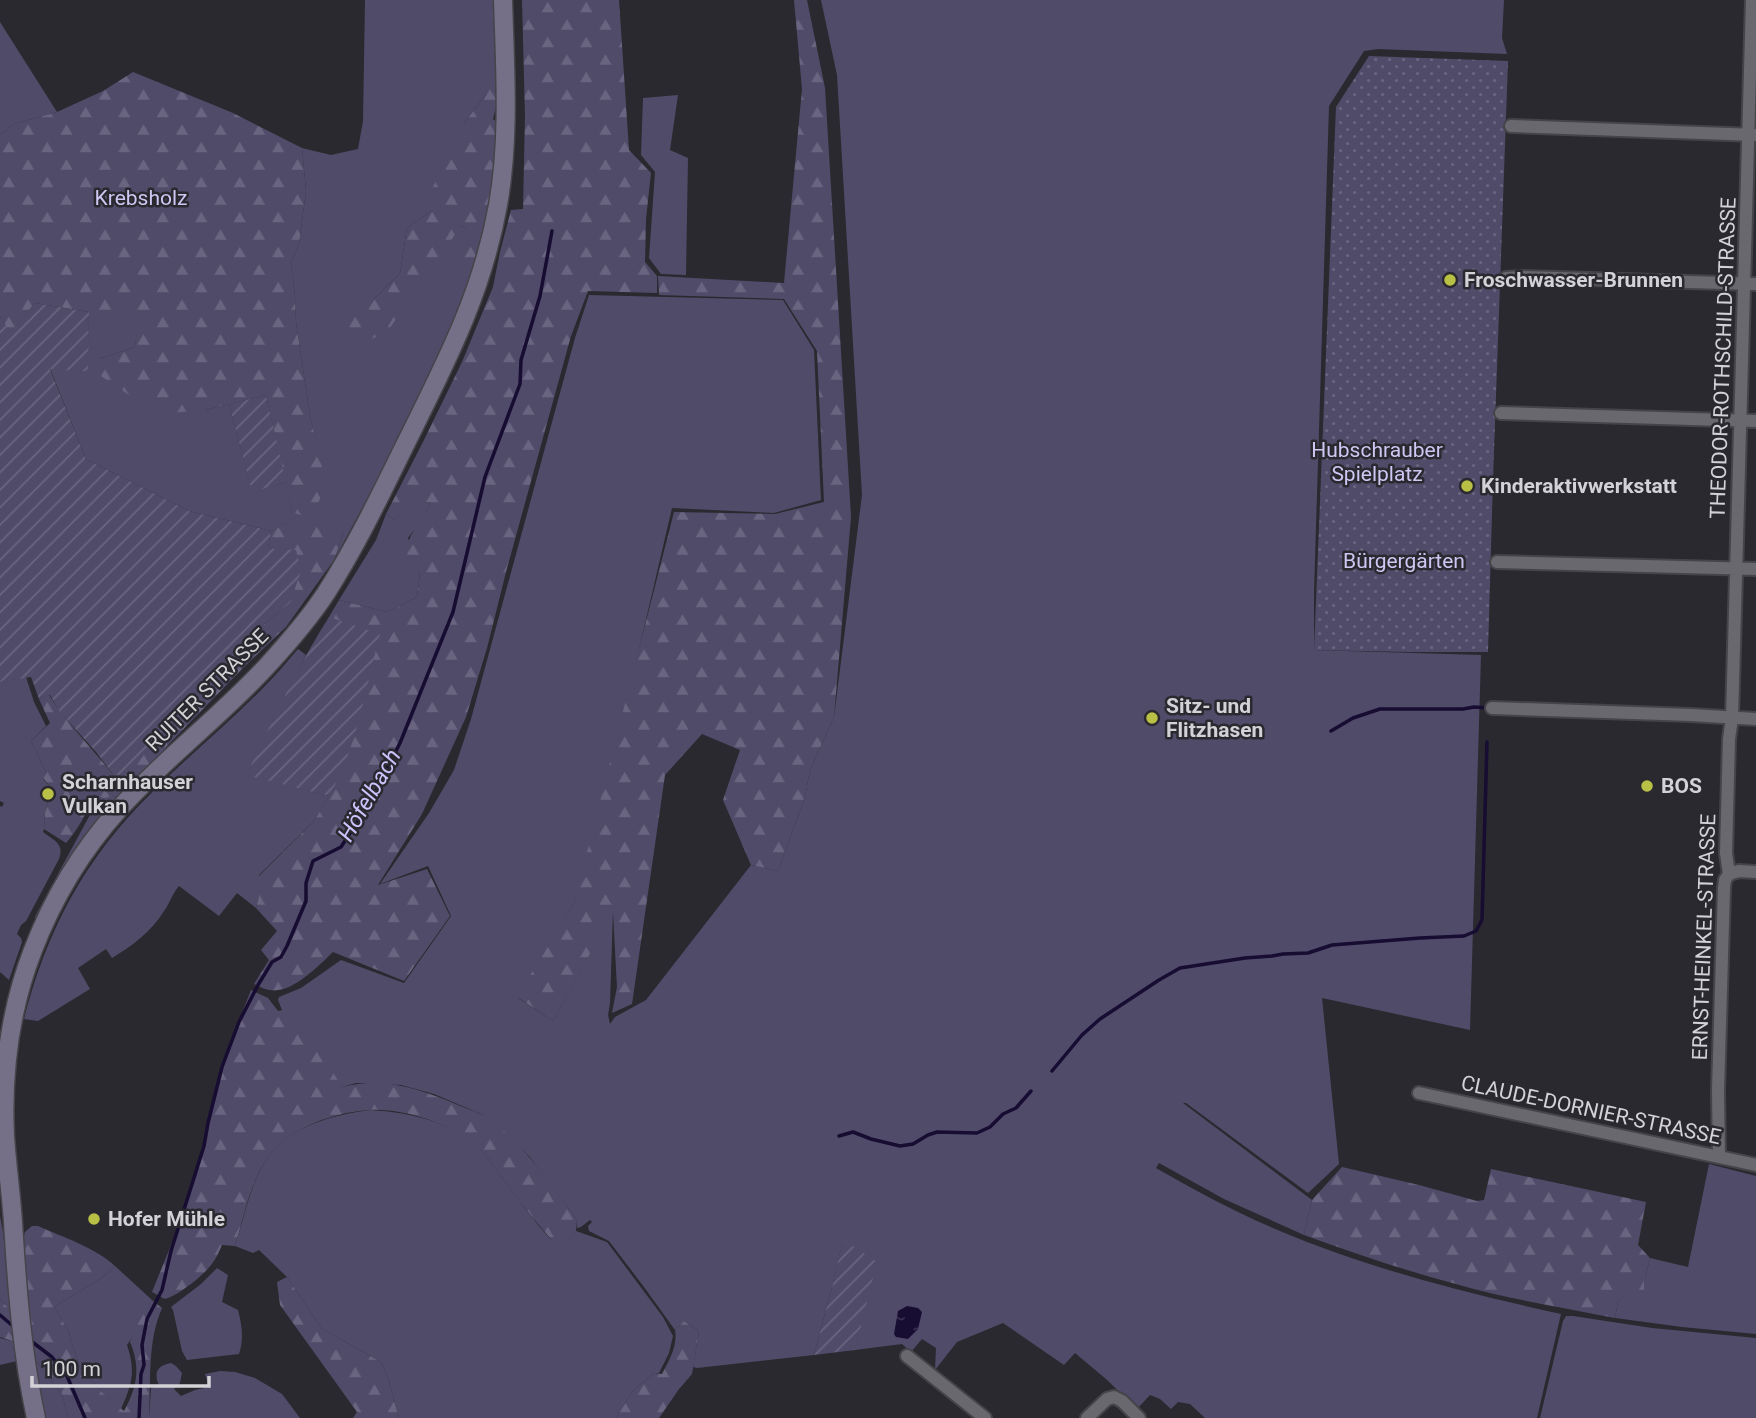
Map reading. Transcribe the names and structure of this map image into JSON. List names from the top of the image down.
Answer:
{
  "streets": {
    "main road": ["RUITER STRASSE"],
    "street": ["THEODOR-ROTHSCHILD-STRASSE", "ERNST-HEINKEL-STRASSE", "CLAUDE-DORNIER-STRASSE"]
  },
  "crossings": [
    ["THEODOR-ROTHSCHILD-STRASSE", "ERNST-HEINKEL-STRASSE"],
    ["ERNST-HEINKEL-STRASSE", "CLAUDE-DORNIER-STRASSE"]
  ],
  "water": ["Höfelbach"],
  "parks": ["Krebsholz", "Hubschrauber Spielplatz", "Bürgergärten"],
  "places": [
    "Froschwasser-Brunnen",
    "Kinderaktivwerkstatt",
    "Sitz- und Flitzhasen",
    "BOS",
    "Scharnhauser Vulkan",
    "Hofer Mühle"
  ],
  "scale_bar": "100 m"
}
